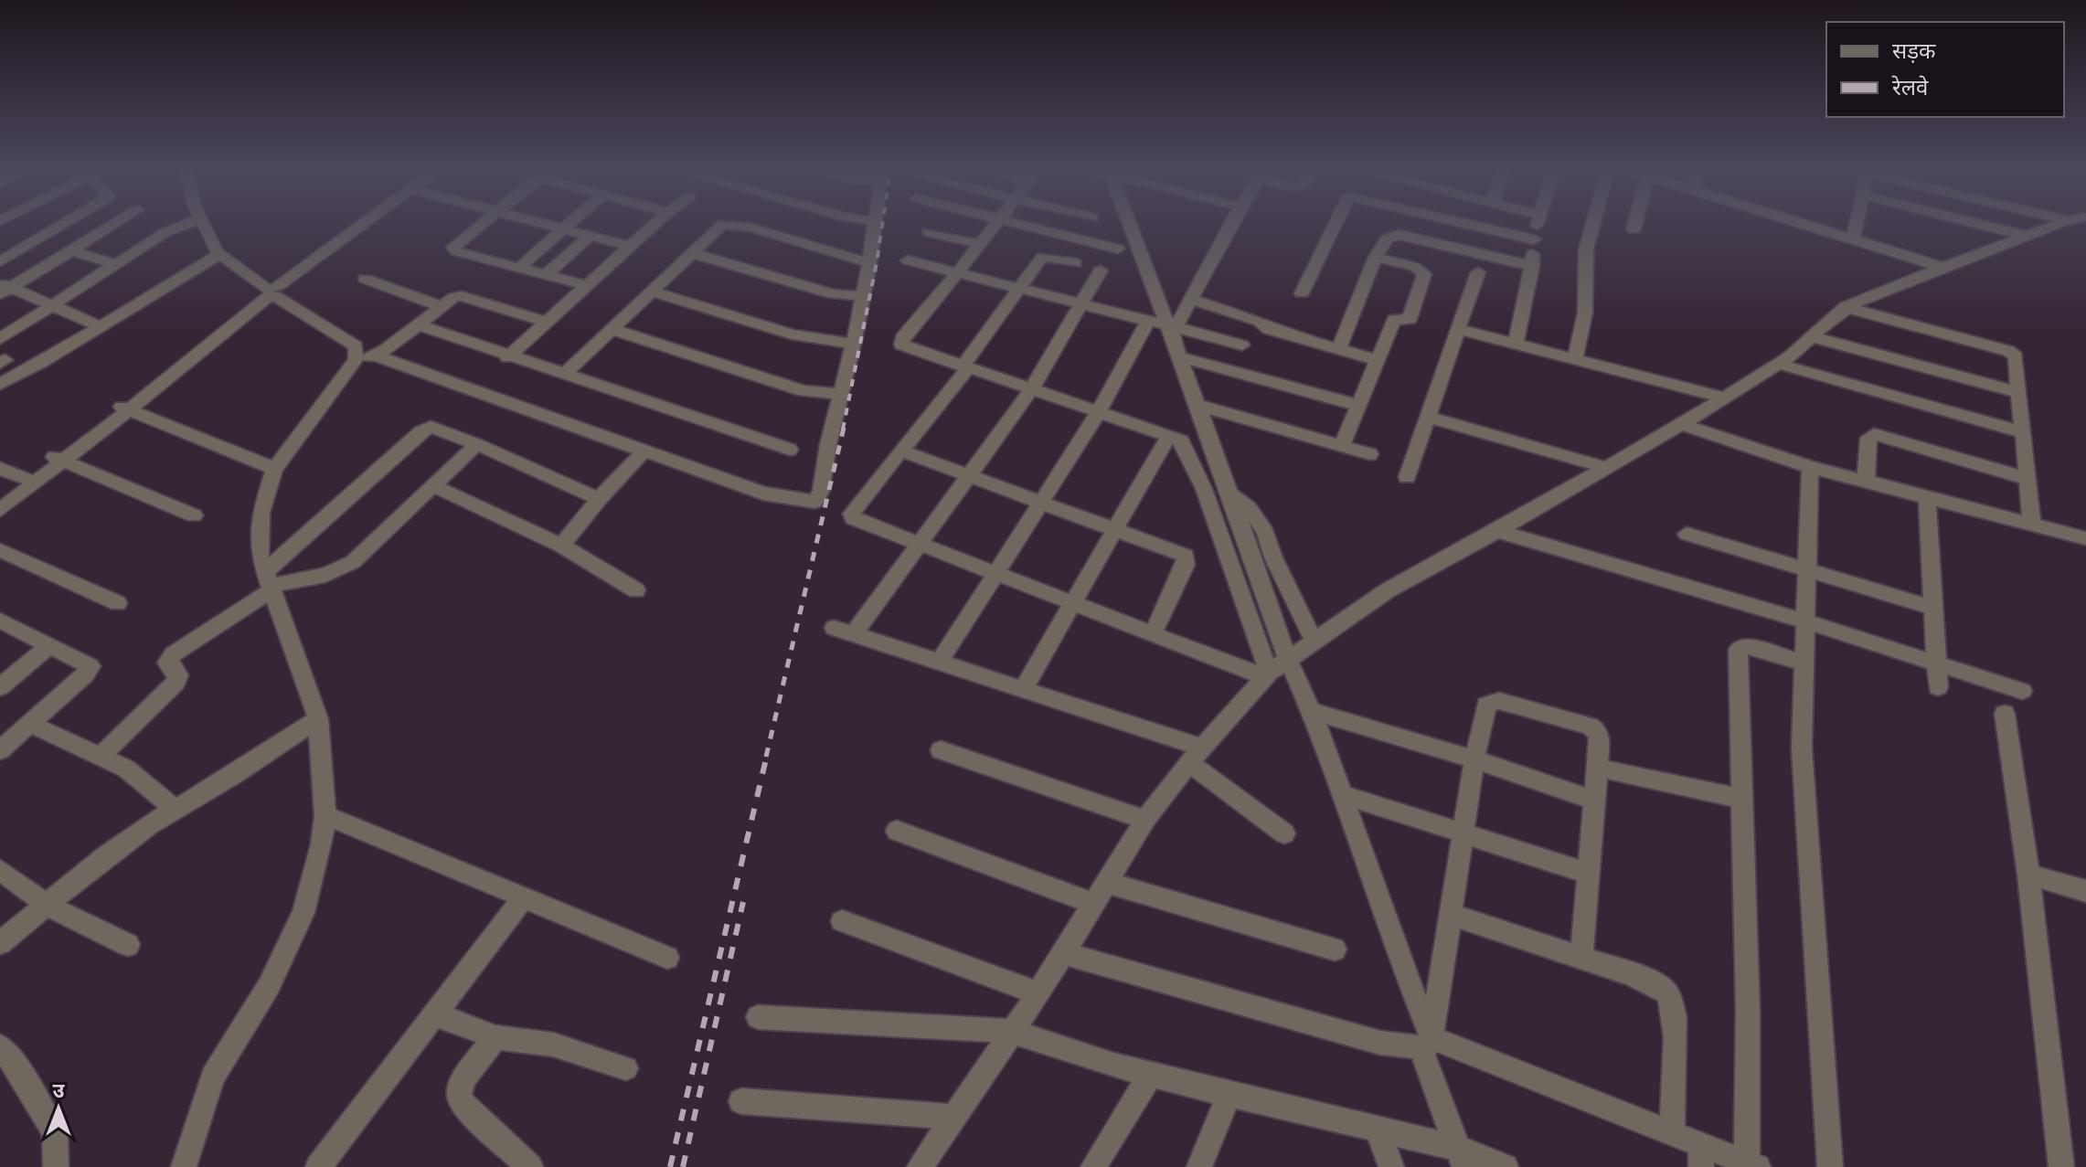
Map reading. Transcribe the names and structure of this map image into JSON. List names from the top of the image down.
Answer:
{
  "legend": ["सड़क", "रेलवे"],
  "north": "top"
}
